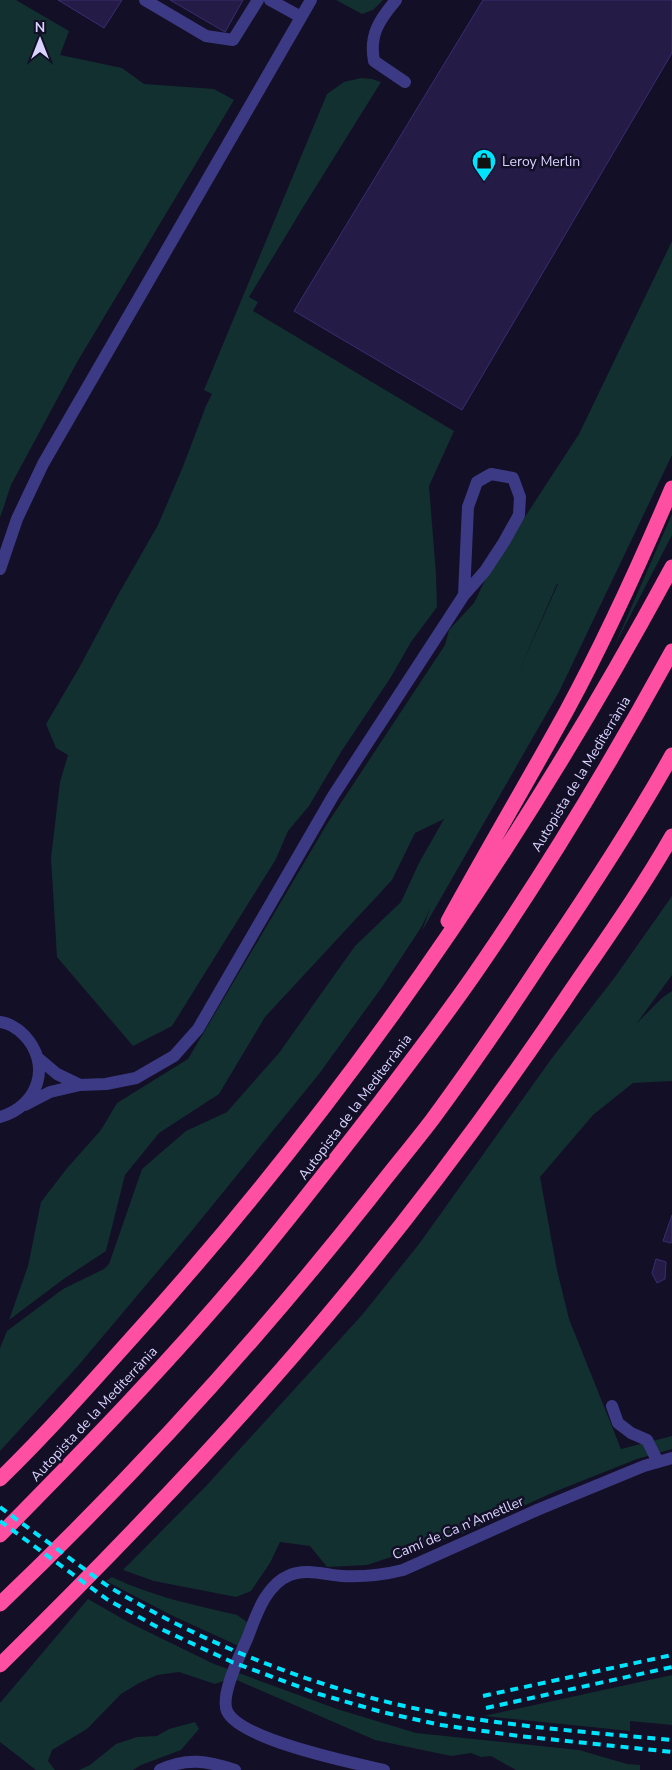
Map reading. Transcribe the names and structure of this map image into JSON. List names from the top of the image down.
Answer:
{
  "streets": {
    "highway": ["Autopista de la Mediterrània"],
    "street": ["Camí de Ca n'Ametller"]
  },
  "places": {
    "shop": ["Leroy Merlin"]
  },
  "north": "top"
}
